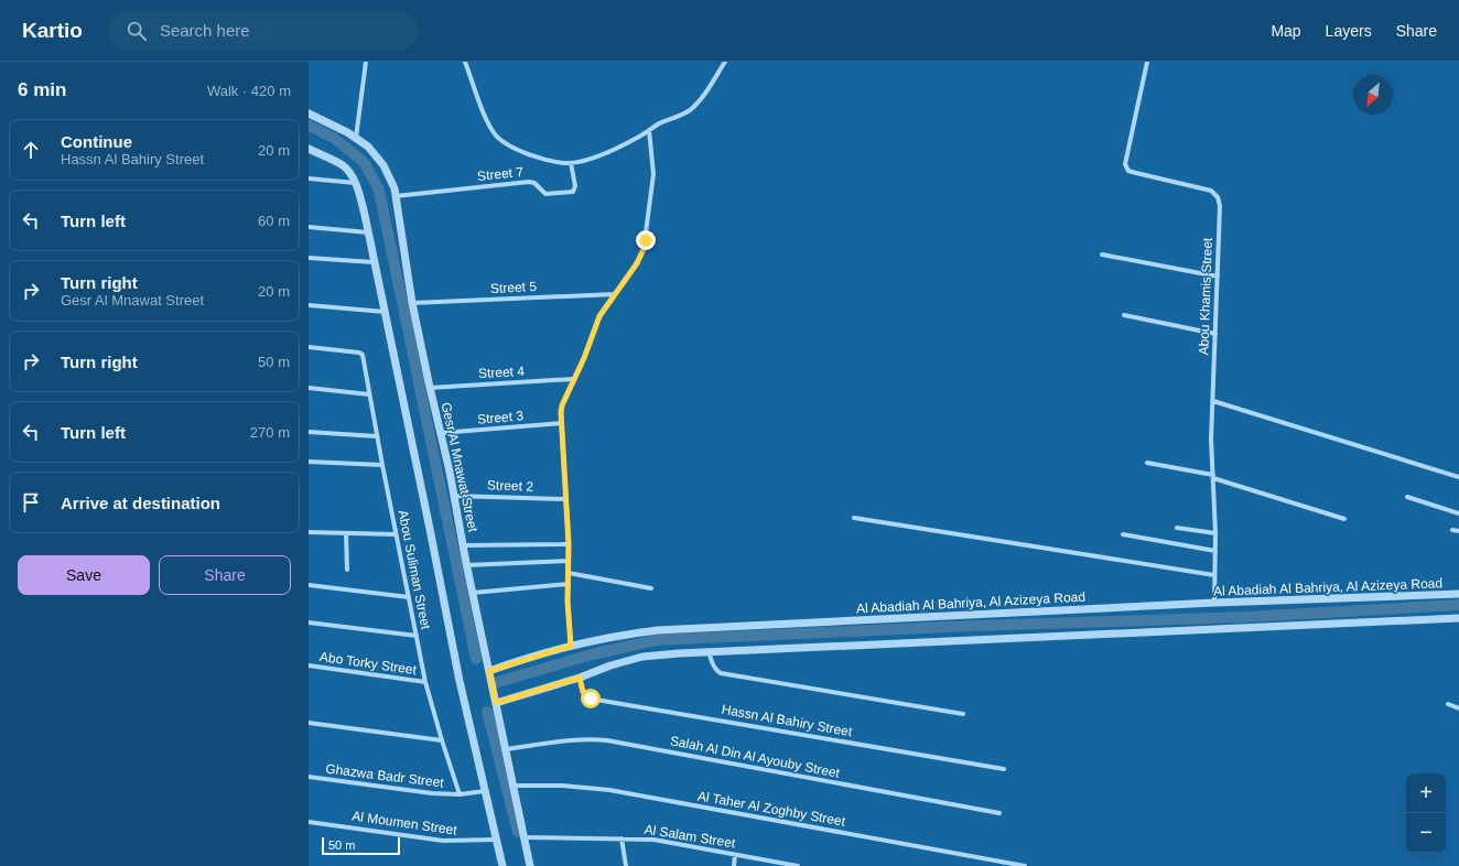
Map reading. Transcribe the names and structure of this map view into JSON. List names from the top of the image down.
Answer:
{
  "streets": {
    "street": [
      "Street 7",
      "Street 5",
      "Abou Khamis Street",
      "Street 4",
      "Street 3",
      "Gesr Al Mnawat Street",
      "Street 2",
      "Abou Suliman Street",
      "Al Abadiah Al Bahriya, Al Azizeya Road",
      "Abo Torky Street",
      "Hassn Al Bahiry Street",
      "Salah Al Din Al Ayouby Street",
      "Ghazwa Badr Street",
      "Al Taher Al Zoghby Street",
      "Al Moumen Street",
      "Al Salam Street"
    ]
  },
  "crossings": [
    ["Street 7", "Gesr Al Mnawat Street"],
    ["Street 5", "Gesr Al Mnawat Street"],
    ["Abou Khamis Street", "Al Abadiah Al Bahriya, Al Azizeya Road"],
    ["Street 4", "Gesr Al Mnawat Street"],
    ["Street 3", "Gesr Al Mnawat Street"],
    ["Gesr Al Mnawat Street", "Street 2"],
    ["Gesr Al Mnawat Street", "Al Abadiah Al Bahriya, Al Azizeya Road"],
    ["Gesr Al Mnawat Street", "Salah Al Din Al Ayouby Street"],
    ["Gesr Al Mnawat Street", "Al Taher Al Zoghby Street"],
    ["Gesr Al Mnawat Street", "Al Salam Street"],
    ["Abou Suliman Street", "Abo Torky Street"],
    ["Abou Suliman Street", "Ghazwa Badr Street"]
  ],
  "scale_bar": "50 m",
  "north": "bottom left",
  "page": {
    "header": "Kartio",
    "search": "Search here",
    "nav": ["Map", "Layers", "Share"],
    "heading": ["6 min", "Walk · 420 m"],
    "list": [
      ["Continue", "Hassn Al Bahiry Street", "20 m"],
      ["Turn left", "60 m"],
      ["Turn right", "Gesr Al Mnawat Street", "20 m"],
      ["Turn right", "50 m"],
      ["Turn left", "270 m"],
      "Arrive at destination"
    ],
    "buttons": ["Save", "Share"],
    "map_buttons": ["+", "−"],
    "scale": "50 m"
  }
}
